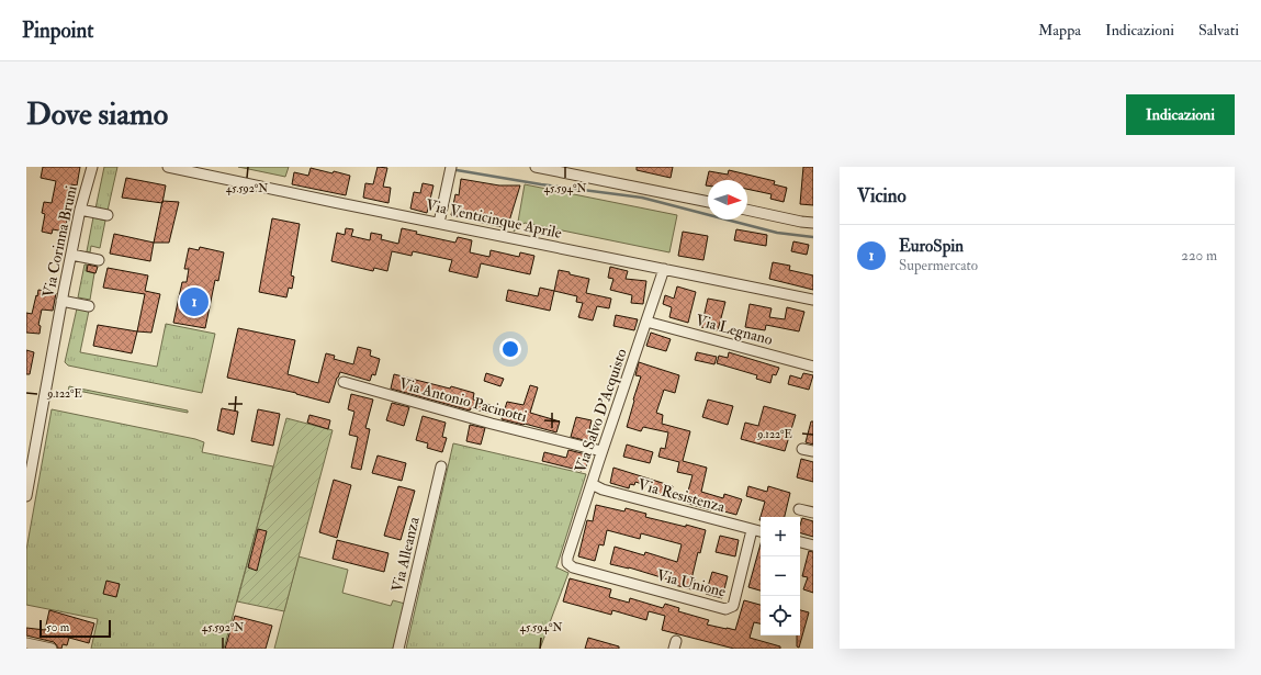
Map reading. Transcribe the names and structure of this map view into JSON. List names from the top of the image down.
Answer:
{
  "streets": {
    "street": [
      "Via Venticinque Aprile",
      "Via Corinna Bruni",
      "Via Legnano",
      "Via Antonio Pacinotti",
      "Via Salvo D'Acquisto",
      "Via Resistenza",
      "Via Alleanza",
      "Via Unione"
    ]
  },
  "crossings": [
    ["Via Venticinque Aprile", "Via Salvo D'Acquisto"],
    ["Via Legnano", "Via Salvo D'Acquisto"],
    ["Via Antonio Pacinotti", "Via Salvo D'Acquisto"],
    ["Via Salvo D'Acquisto", "Via Resistenza"],
    ["Via Salvo D'Acquisto", "Via Unione"],
    ["Via Resistenza", "Via Unione"]
  ],
  "scale_bar": "50 m",
  "north": "right",
  "page": {
    "header": "Pinpoint",
    "nav": ["Mappa", "Indicazioni", "Salvati"],
    "buttons": "Indicazioni",
    "title": "Dove siamo",
    "heading": "Vicino",
    "list": [
      {
        "mark": "1",
        "name": "EuroSpin",
        "note": "Supermercato",
        "value": "220 m"
      }
    ],
    "pins": "1",
    "map_buttons": ["+", "−"],
    "scale": "50 m"
  },
  "coordinates": ["45.592°N", "45.594°N", "9.122°E"]
}
